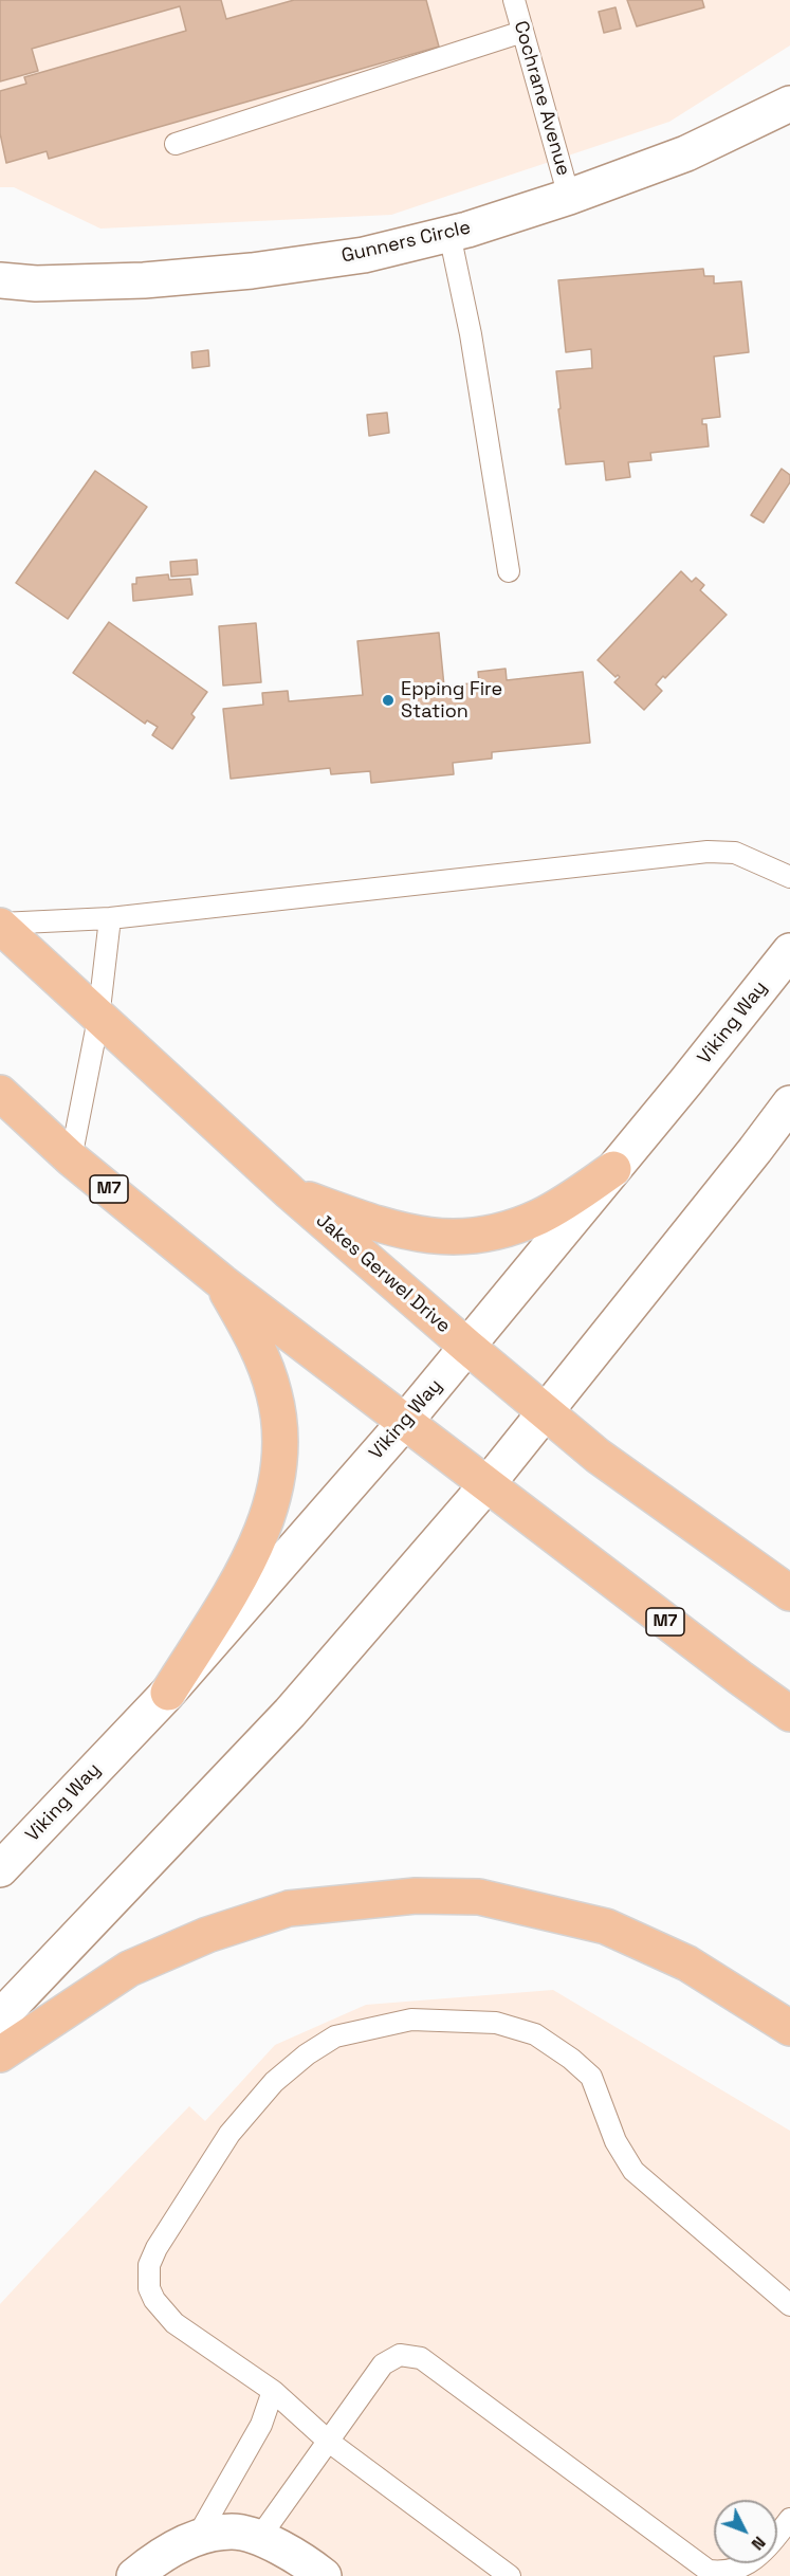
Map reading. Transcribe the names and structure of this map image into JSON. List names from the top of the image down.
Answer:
{
  "streets": {
    "highway": ["M7", "Jakes Gerwel Drive"],
    "main road": ["Gunners Circle", "Viking Way"],
    "lane": ["Cochrane Avenue"]
  },
  "crossings": [
    ["Cochrane Avenue", "Gunners Circle"],
    ["Viking Way", "M7"],
    ["Viking Way", "Jakes Gerwel Drive"]
  ],
  "places": ["Epping Fire Station"],
  "north": "bottom right"
}
